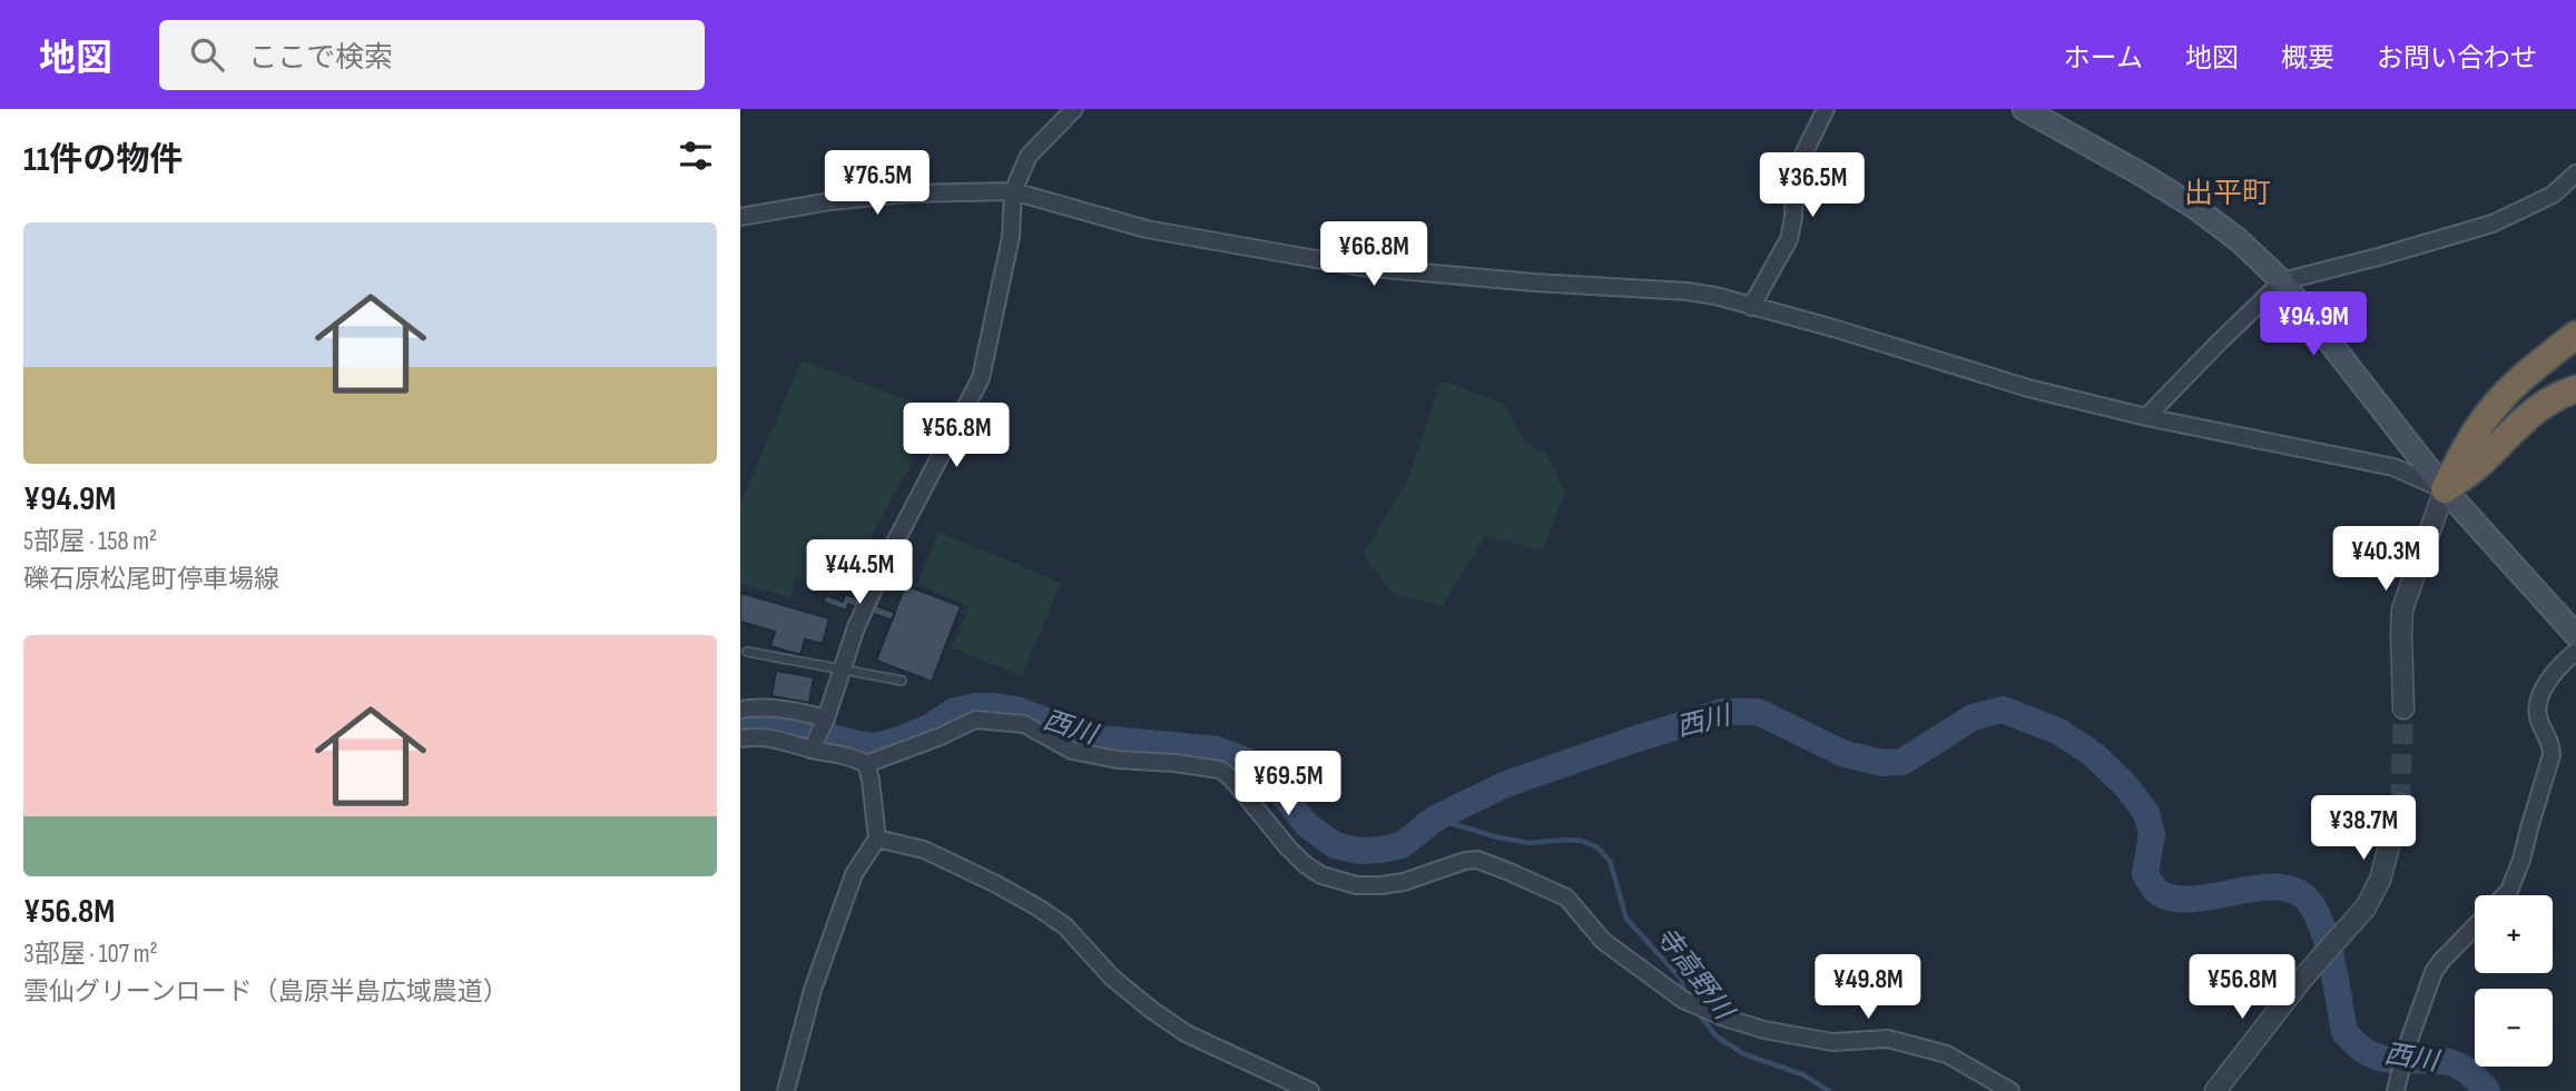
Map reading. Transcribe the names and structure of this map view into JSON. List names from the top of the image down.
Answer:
{
  "districts": ["出平町"],
  "water": ["西川", "寺高野川"],
  "page": {
    "header": "地図",
    "search": "ここで検索",
    "nav": [
      "ホーム",
      "地図",
      "概要",
      "お問い合わせ"
    ],
    "heading": "11件の物件",
    "price": [
      "¥76.5M",
      "¥36.5M",
      "¥66.8M",
      "¥94.9M",
      "¥56.8M",
      "¥40.3M",
      "¥44.5M",
      "¥69.5M",
      "¥38.7M",
      "¥49.8M",
      "¥56.8M"
    ],
    "list": [
      {
        "name": "¥94.9M",
        "note": "5部屋 · 158 m² · 礫石原松尾町停車場線"
      },
      {
        "name": "¥56.8M",
        "note": "3部屋 · 107 m² · 雲仙グリーンロード（島原半島広域農道）"
      }
    ],
    "map_buttons": ["+", "−"]
  }
}
